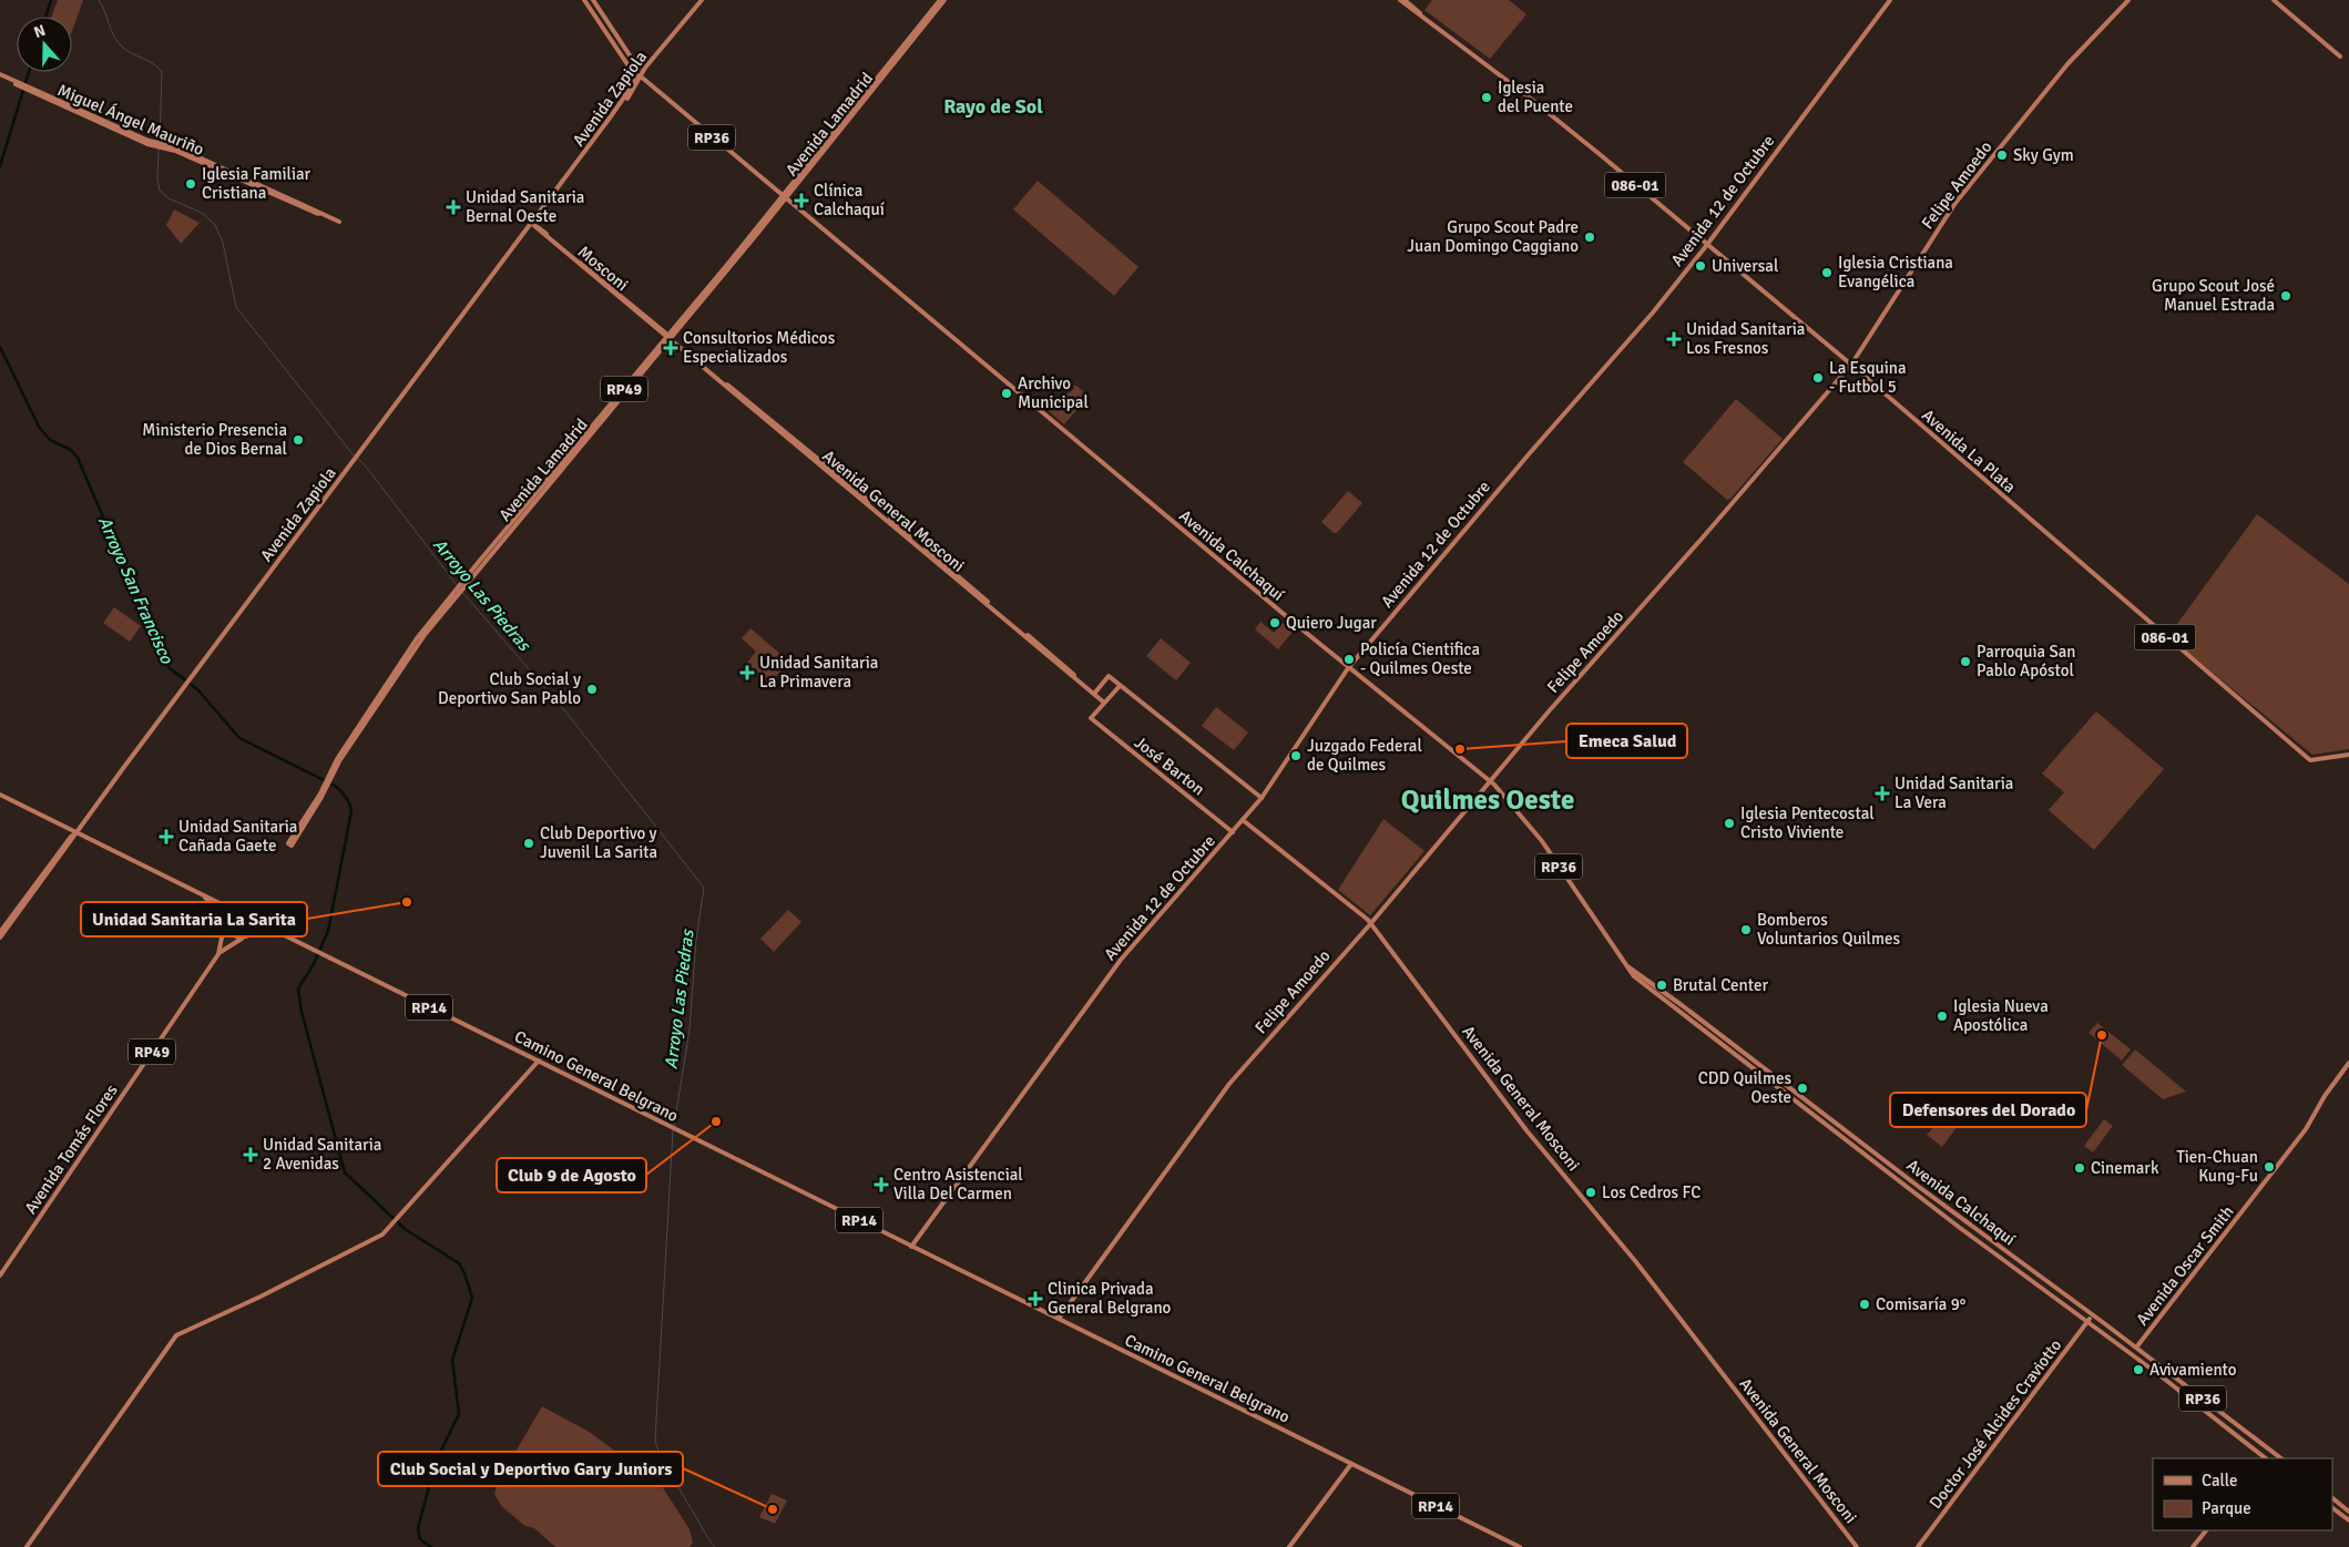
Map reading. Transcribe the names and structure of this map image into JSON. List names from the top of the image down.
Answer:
{
  "streets": {
    "main road": [
      "Avenida Zapiola",
      "Miguel Ángel Mauriño",
      "Avenida Lamadrid",
      "RP36",
      "086-01",
      "Felipe Amoedo",
      "Avenida 12 de Octubre",
      "Mosconi",
      "RP49",
      "Avenida La Plata",
      "Avenida General Mosconi",
      "Avenida Calchaquí",
      "José Barton",
      "RP14",
      "Camino General Belgrano",
      "Avenida Tomás Flores",
      "Avenida Oscar Smith",
      "Doctor José Alcides Craviotto"
    ]
  },
  "crossings": [
    ["Avenida Zapiola", "RP36"],
    ["Avenida Zapiola", "Mosconi"],
    ["Avenida Lamadrid", "RP36"],
    ["Avenida Lamadrid", "Mosconi"],
    ["Avenida Lamadrid", "Avenida General Mosconi"],
    ["Avenida Lamadrid", "Avenida Calchaquí"],
    ["RP36", "Avenida Calchaquí"],
    ["RP36", "Doctor José Alcides Craviotto"],
    ["Felipe Amoedo", "Avenida La Plata"],
    ["Felipe Amoedo", "Avenida General Mosconi"],
    ["Felipe Amoedo", "Avenida Calchaquí"],
    ["Felipe Amoedo", "Camino General Belgrano"],
    ["Avenida 12 de Octubre", "Avenida La Plata"],
    ["Avenida 12 de Octubre", "Avenida General Mosconi"],
    ["Avenida 12 de Octubre", "Avenida Calchaquí"],
    ["Avenida 12 de Octubre", "José Barton"],
    ["Avenida 12 de Octubre", "Camino General Belgrano"],
    ["Mosconi", "Avenida General Mosconi"],
    ["Avenida General Mosconi", "José Barton"],
    ["Avenida Calchaquí", "Avenida Oscar Smith"],
    ["Avenida Calchaquí", "Doctor José Alcides Craviotto"],
    ["Camino General Belgrano", "Avenida Tomás Flores"]
  ],
  "districts": ["Rayo de Sol", "Quilmes Oeste"],
  "water": ["Arroyo San Francisco", "Arroyo Las Piedras"],
  "places": {
    "other": [
      "Iglesia del Puente",
      "Sky Gym",
      "Iglesia Familiar Cristiana",
      "Grupo Scout Padre Juan Domingo Caggiano",
      "Universal",
      "Iglesia Cristiana Evangélica",
      "Grupo Scout José Manuel Estrada",
      "La Esquina - Futbol 5",
      "Archivo Municipal",
      "Ministerio Presencia de Dios Bernal",
      "Quiero Jugar",
      "Policía Cientifica - Quilmes Oeste",
      "Parroquia San Pablo Apóstol",
      "Club Social y Deportivo San Pablo",
      "Emeca Salud",
      "Juzgado Federal de Quilmes",
      "Iglesia Pentecostal Cristo Viviente",
      "Club Deportivo y Juvenil La Sarita",
      "Unidad Sanitaria La Sarita",
      "Bomberos Voluntarios Quilmes",
      "Brutal Center",
      "Iglesia Nueva Apostólica",
      "Defensores del Dorado",
      "CDD Quilmes Oeste",
      "Club 9 de Agosto",
      "Tien-Chuan Kung-Fu",
      "Cinemark",
      "Los Cedros FC",
      "Comisaría 9°",
      "Avivamiento",
      "Club Social y Deportivo Gary Juniors"
    ],
    "health": [
      "Clínica Calchaquí",
      "Unidad Sanitaria Bernal Oeste",
      "Unidad Sanitaria Los Fresnos",
      "Consultorios Médicos Especializados",
      "Unidad Sanitaria La Primavera",
      "Unidad Sanitaria La Vera",
      "Unidad Sanitaria Cañada Gaete",
      "Unidad Sanitaria 2 Avenidas",
      "Centro Asistencial Villa Del Carmen",
      "Clinica Privada General Belgrano"
    ]
  },
  "legend": ["Calle", "Parque"],
  "north": "top"
}
